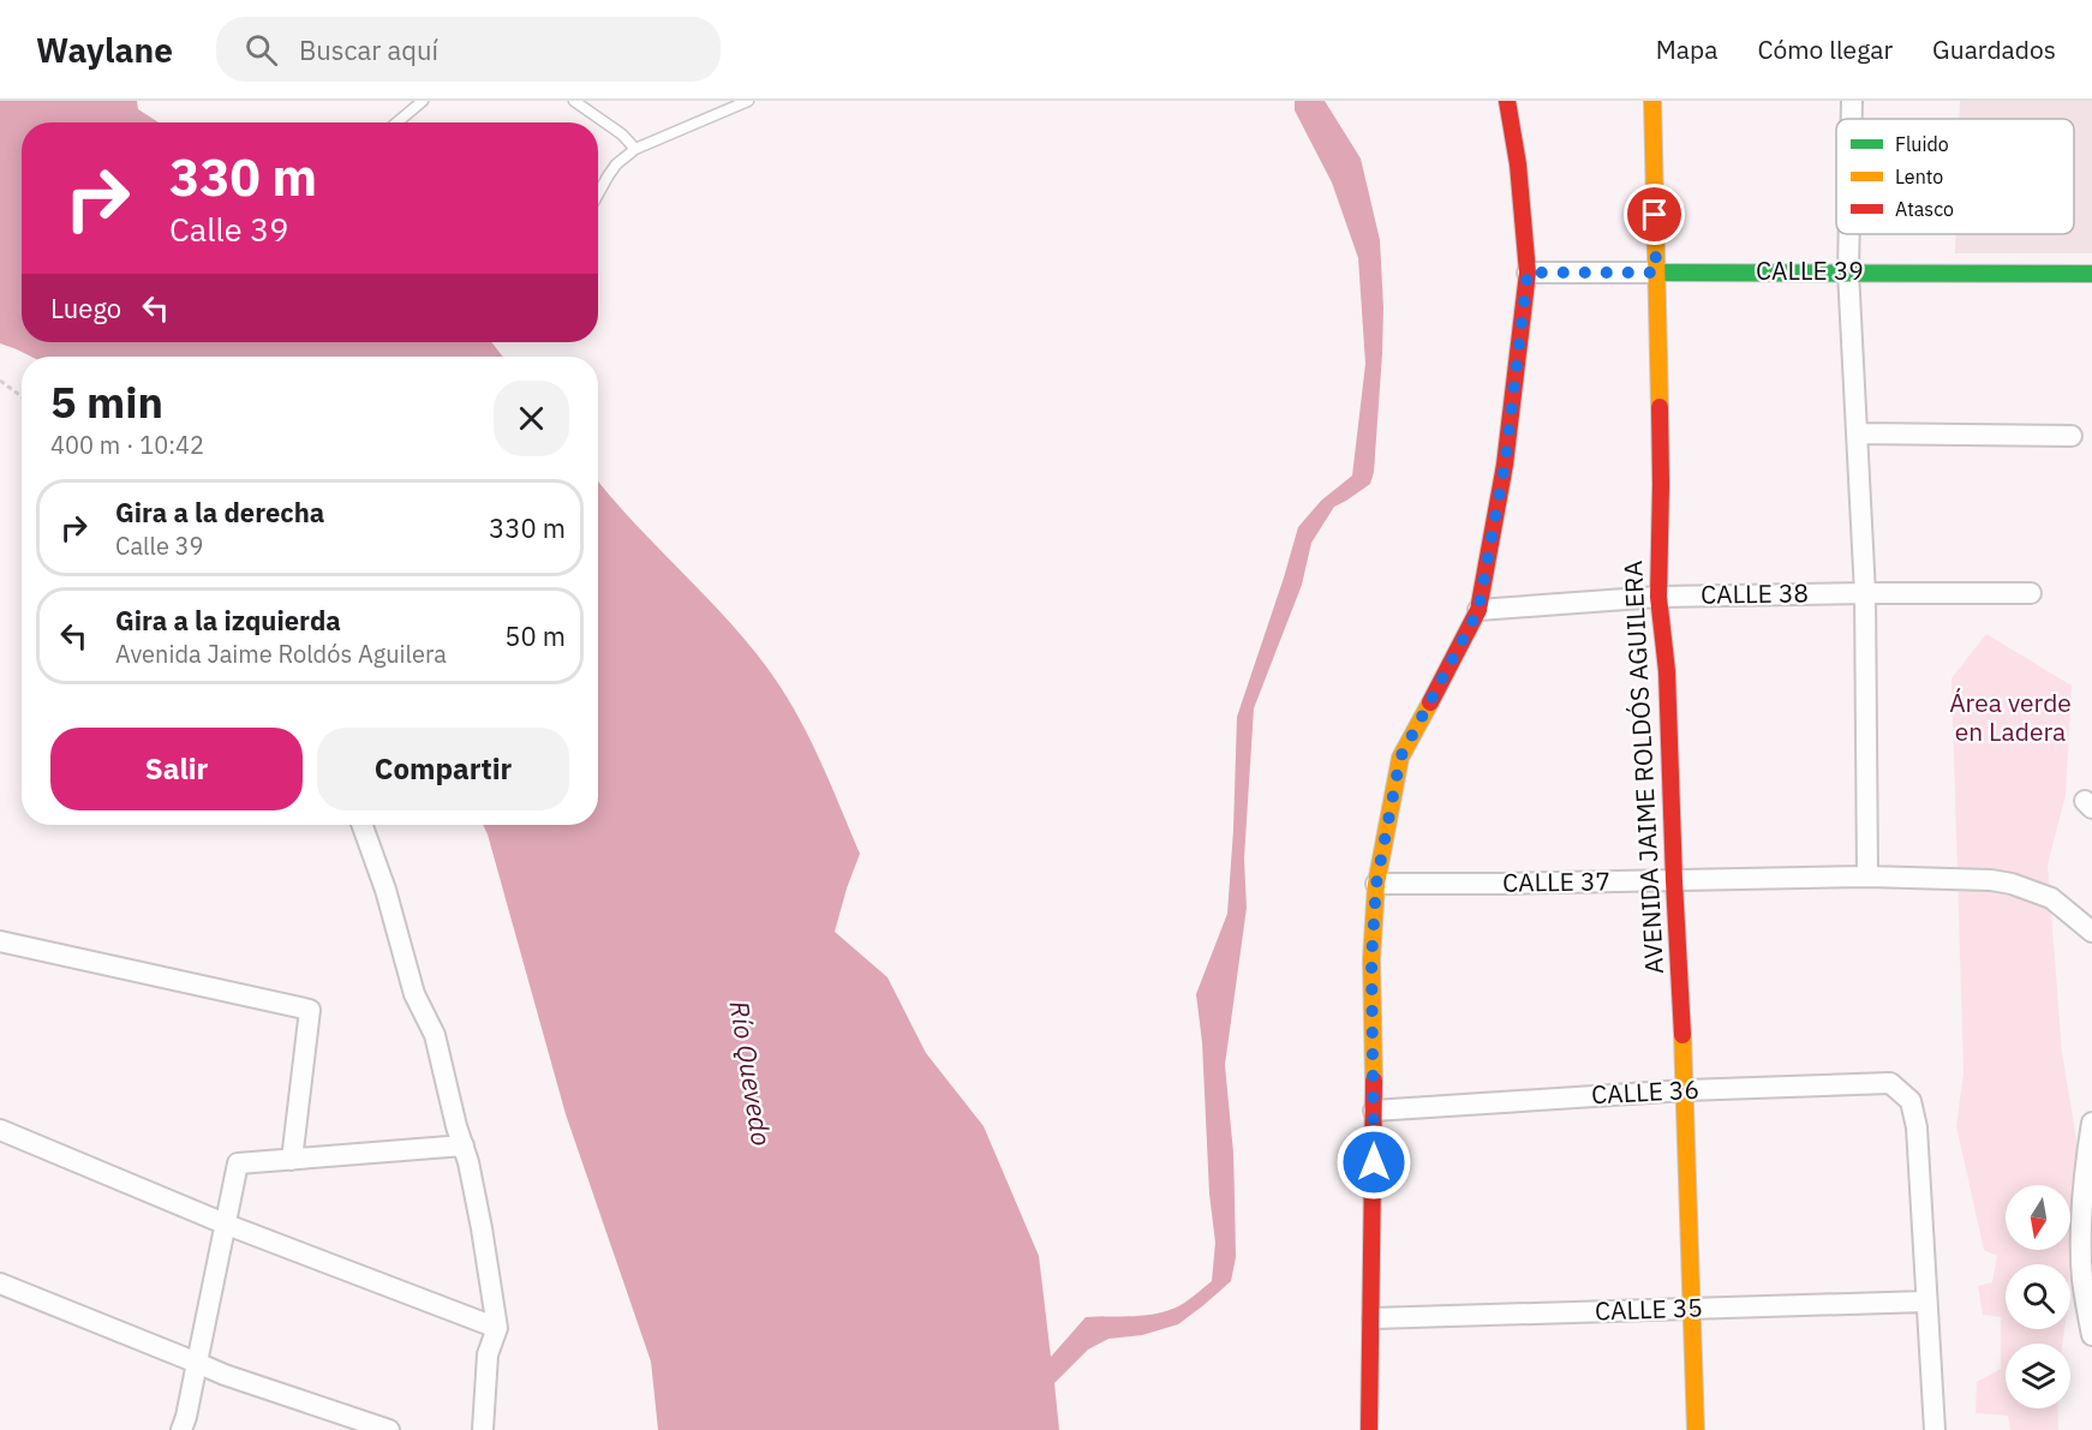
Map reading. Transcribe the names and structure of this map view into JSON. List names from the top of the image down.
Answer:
{
  "streets": {
    "street": [
      "CALLE 39",
      "CALLE 38",
      "AVENIDA JAIME ROLDÓS AGUILERA",
      "CALLE 37",
      "CALLE 36",
      "CALLE 35"
    ]
  },
  "crossings": [
    ["CALLE 39", "AVENIDA JAIME ROLDÓS AGUILERA"],
    ["CALLE 38", "AVENIDA JAIME ROLDÓS AGUILERA"],
    ["AVENIDA JAIME ROLDÓS AGUILERA", "CALLE 37"],
    ["AVENIDA JAIME ROLDÓS AGUILERA", "CALLE 36"],
    ["AVENIDA JAIME ROLDÓS AGUILERA", "CALLE 35"],
    ["CALLE 36", "CALLE 35"]
  ],
  "water": ["Río Quevedo"],
  "parks": ["Área verde en Ladera"],
  "legend": ["Fluido", "Lento", "Atasco"],
  "north": "bottom",
  "page": {
    "header": "Waylane",
    "search": "Buscar aquí",
    "nav": ["Mapa", "Cómo llegar", "Guardados"],
    "turn": ["330 m", "Calle 39"],
    "then": "Luego",
    "heading": ["5 min", "400 m · 10:42"],
    "list": [
      {
        "name": "Gira a la derecha",
        "note": "Calle 39",
        "value": "330 m"
      },
      {
        "name": "Gira a la izquierda",
        "note": "Avenida Jaime Roldós Aguilera",
        "value": "50 m"
      }
    ],
    "buttons": ["Salir", "Compartir"]
  }
}
